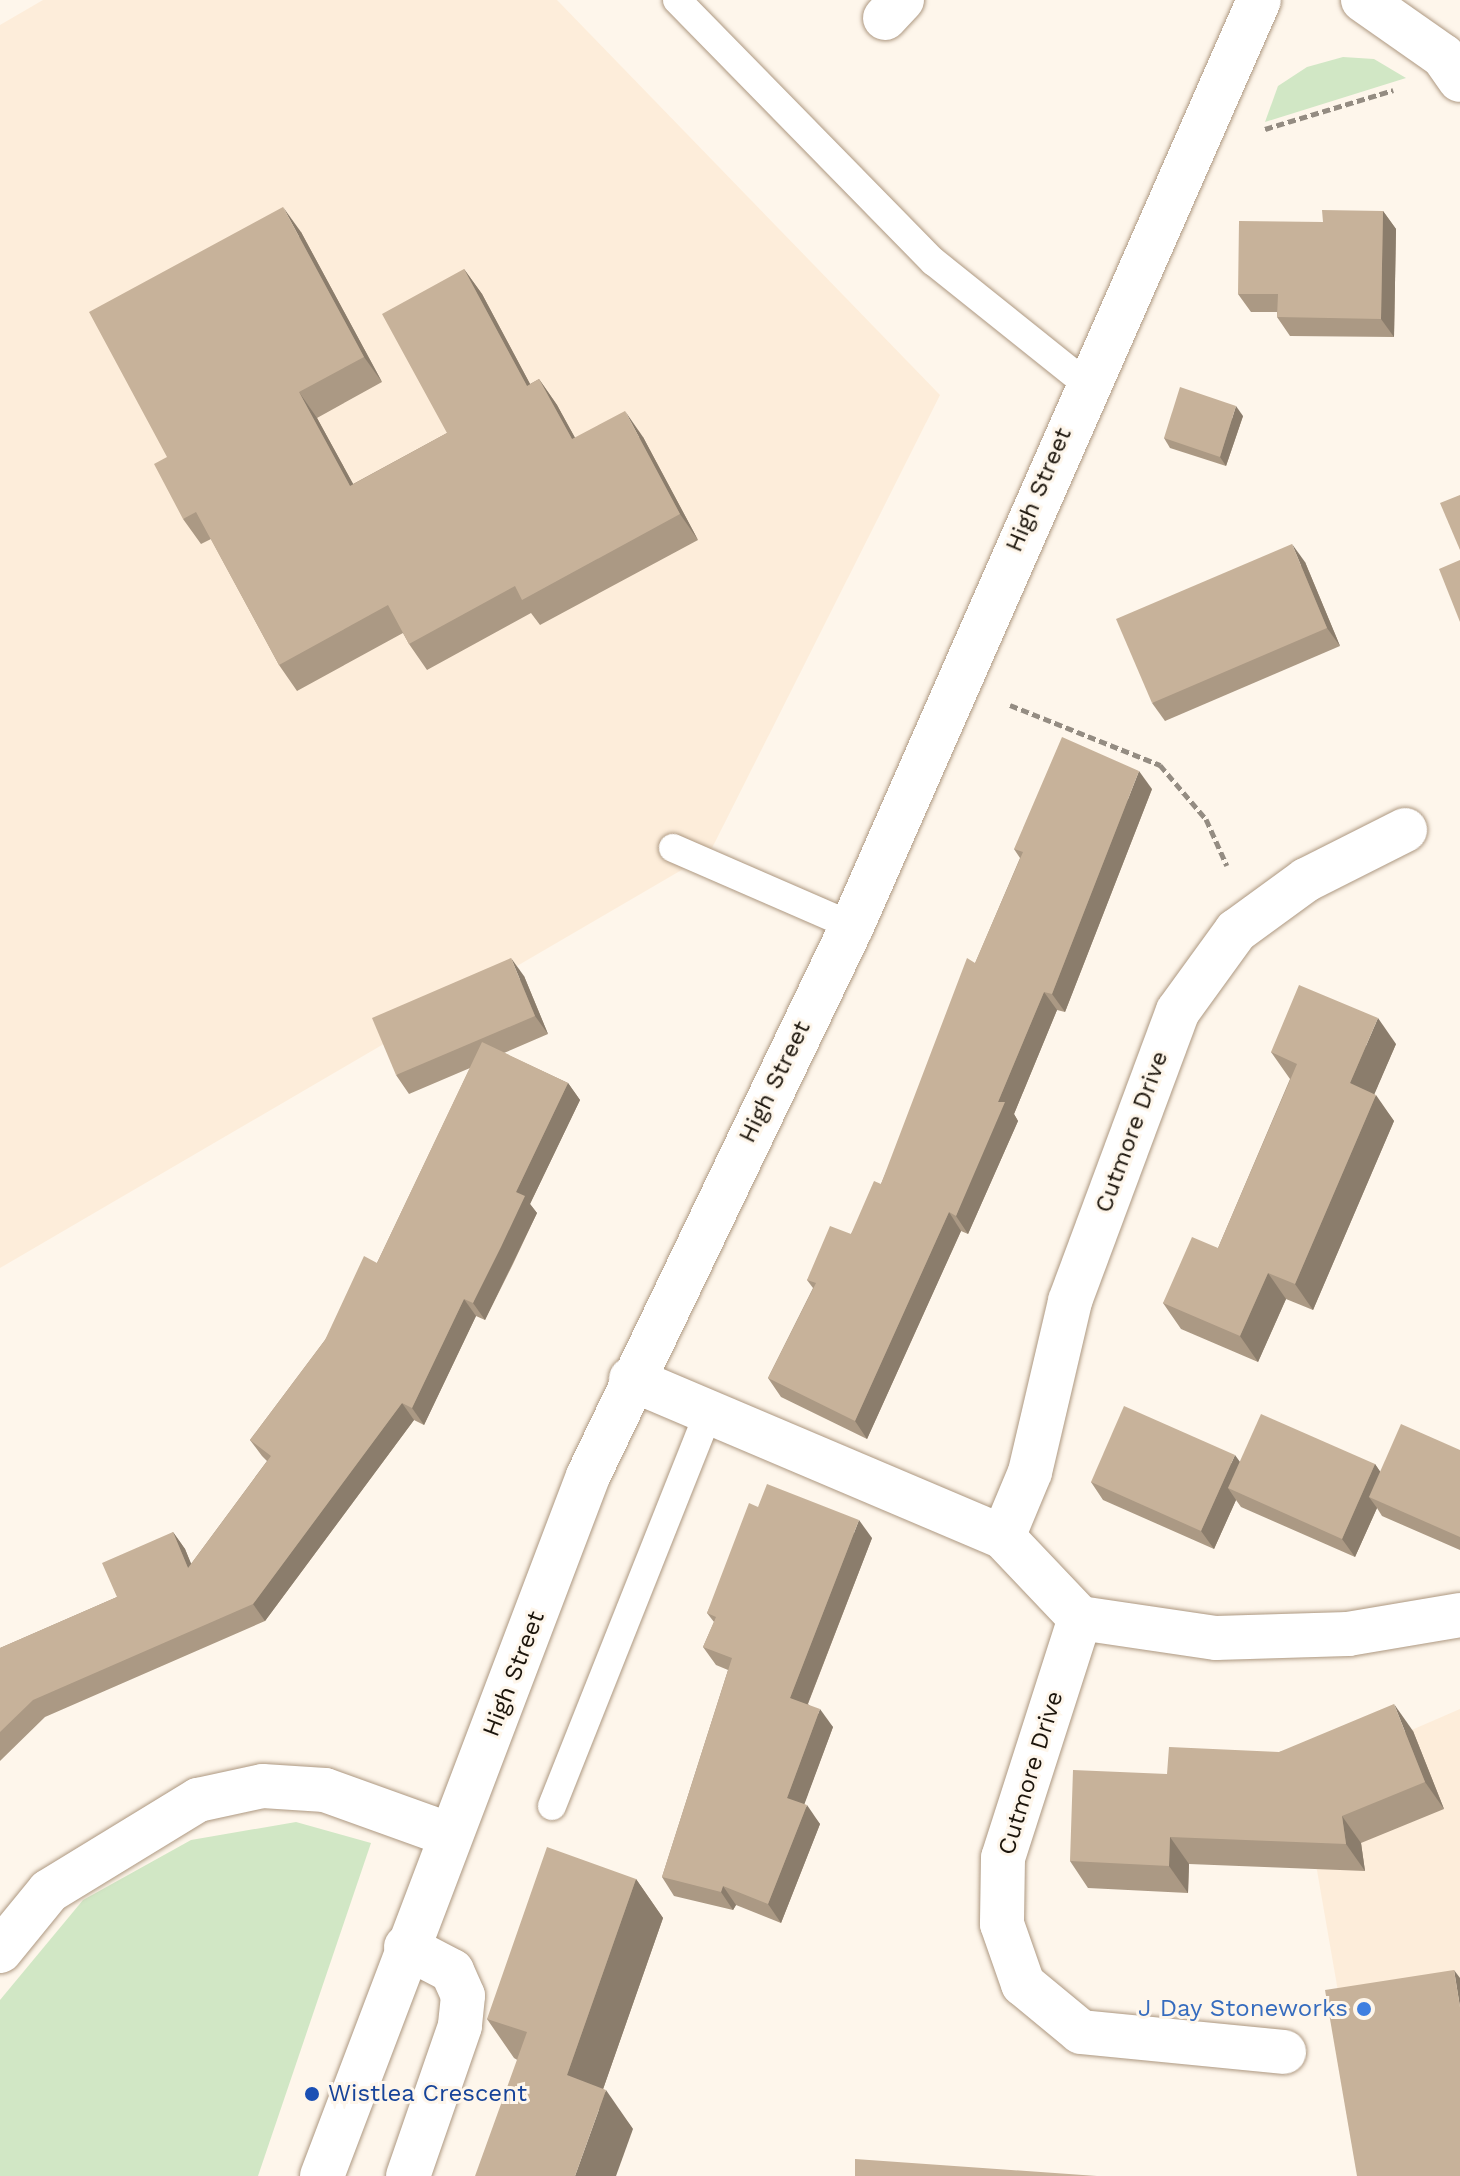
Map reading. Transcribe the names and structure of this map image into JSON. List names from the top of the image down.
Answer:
{
  "streets": {
    "street": ["High Street", "Cutmore Drive"]
  },
  "places": ["J Day Stoneworks", "Wistlea Crescent"]
}
